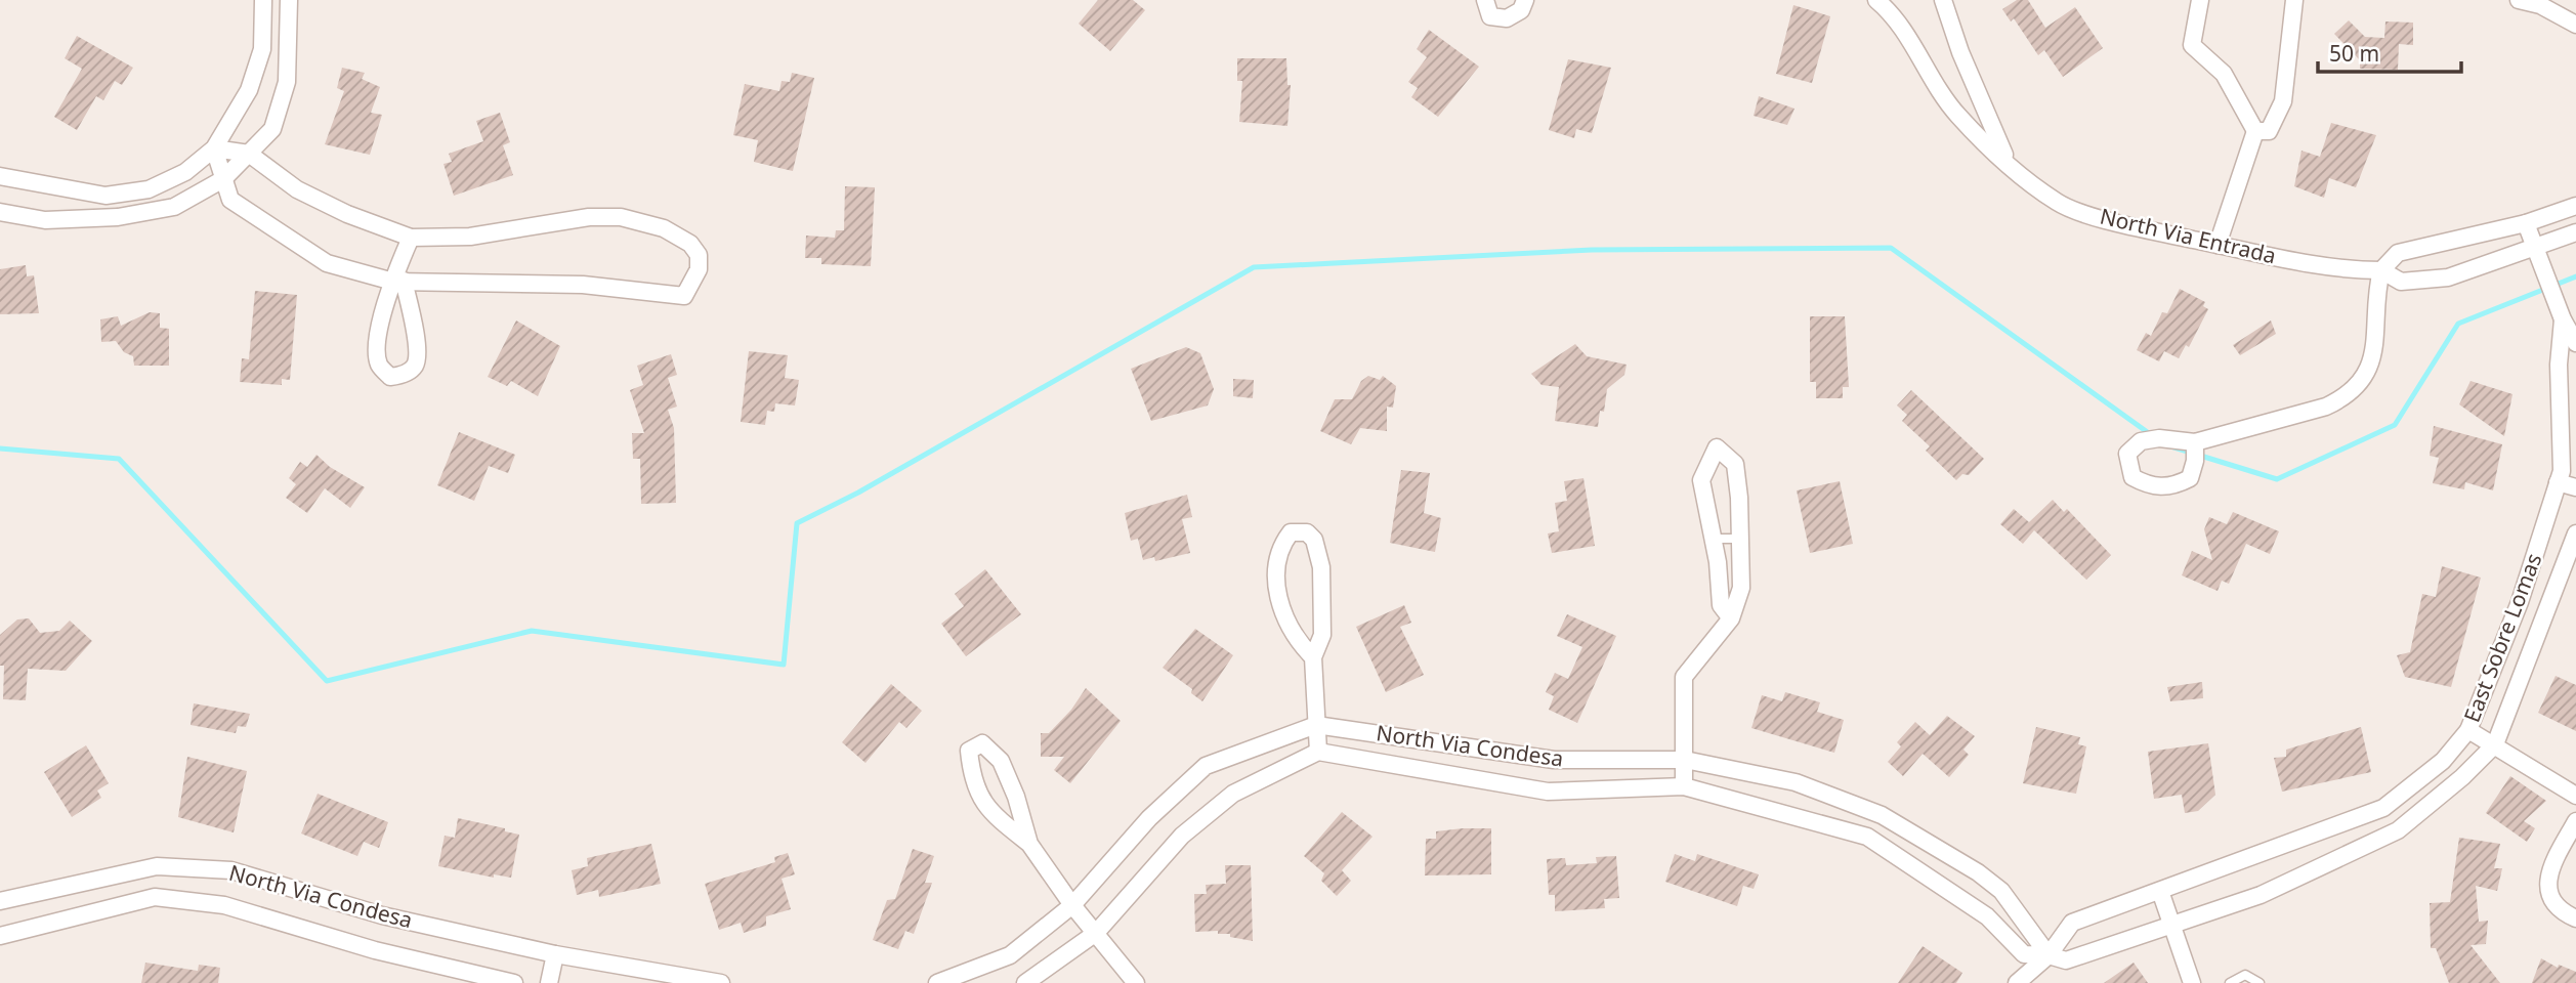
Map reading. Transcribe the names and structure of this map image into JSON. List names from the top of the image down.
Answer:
{
  "streets": {
    "street": ["North Via Entrada", "East Sobre Lomas", "North Via Condesa"]
  },
  "crossings": [
    ["North Via Entrada", "East Sobre Lomas"],
    ["East Sobre Lomas", "North Via Condesa"]
  ],
  "scale_bar": "50 m"
}
